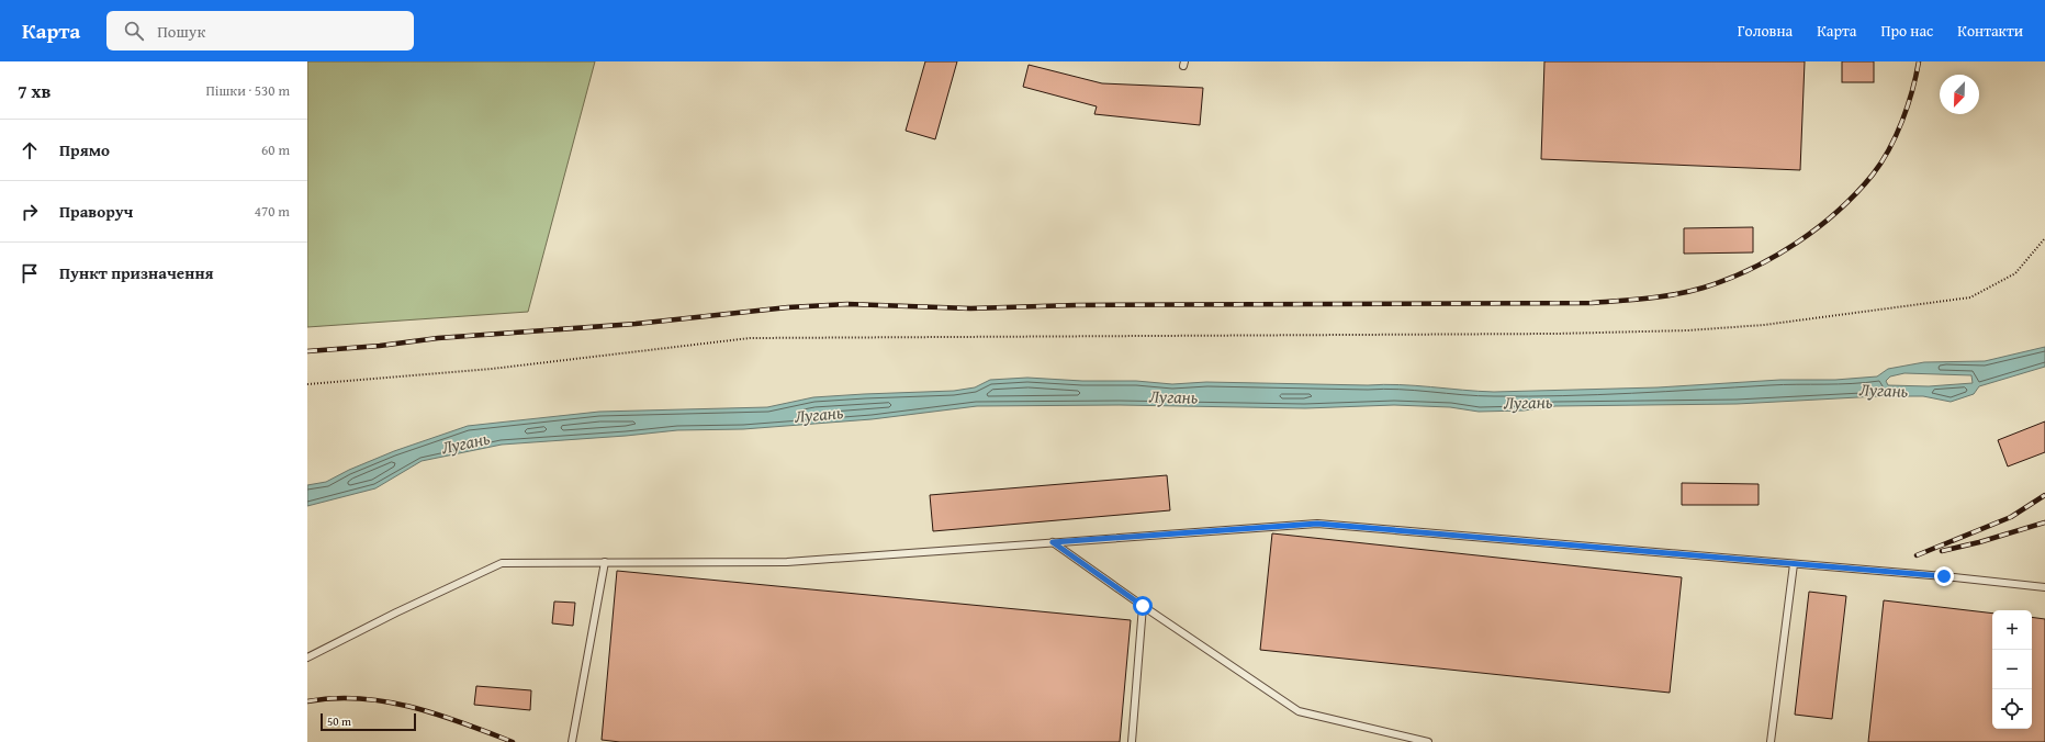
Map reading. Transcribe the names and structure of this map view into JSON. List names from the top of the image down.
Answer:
{
  "water": ["Лугань"],
  "scale_bar": "50 m",
  "north": "bottom left",
  "page": {
    "header": "Карта",
    "search": "Пошук",
    "nav": [
      "Головна",
      "Карта",
      "Про нас",
      "Контакти"
    ],
    "heading": ["7 хв", "Пішки · 530 m"],
    "list": [
      ["Прямо", "60 m"],
      ["Праворуч", "470 m"],
      "Пункт призначення"
    ],
    "map_buttons": ["+", "−"],
    "scale": "50 m"
  }
}
